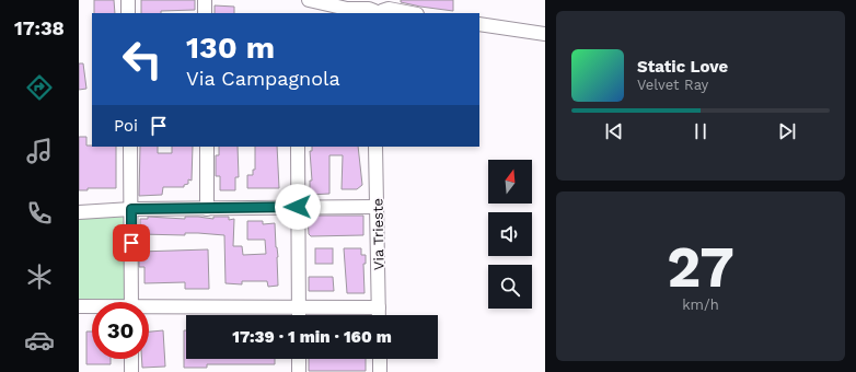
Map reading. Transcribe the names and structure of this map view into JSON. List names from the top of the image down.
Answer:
{
  "streets": {
    "street": ["Via Trieste"]
  },
  "north": "top",
  "page": {
    "tabs": "17:38",
    "turn": ["130 m", "Via Campagnola"],
    "song": ["Static Love", "Velvet Ray"],
    "then": "Poi",
    "tile": ["27", "km/h"],
    "limit": "30",
    "trip": "17:39 · 1 min · 160 m"
  }
}
